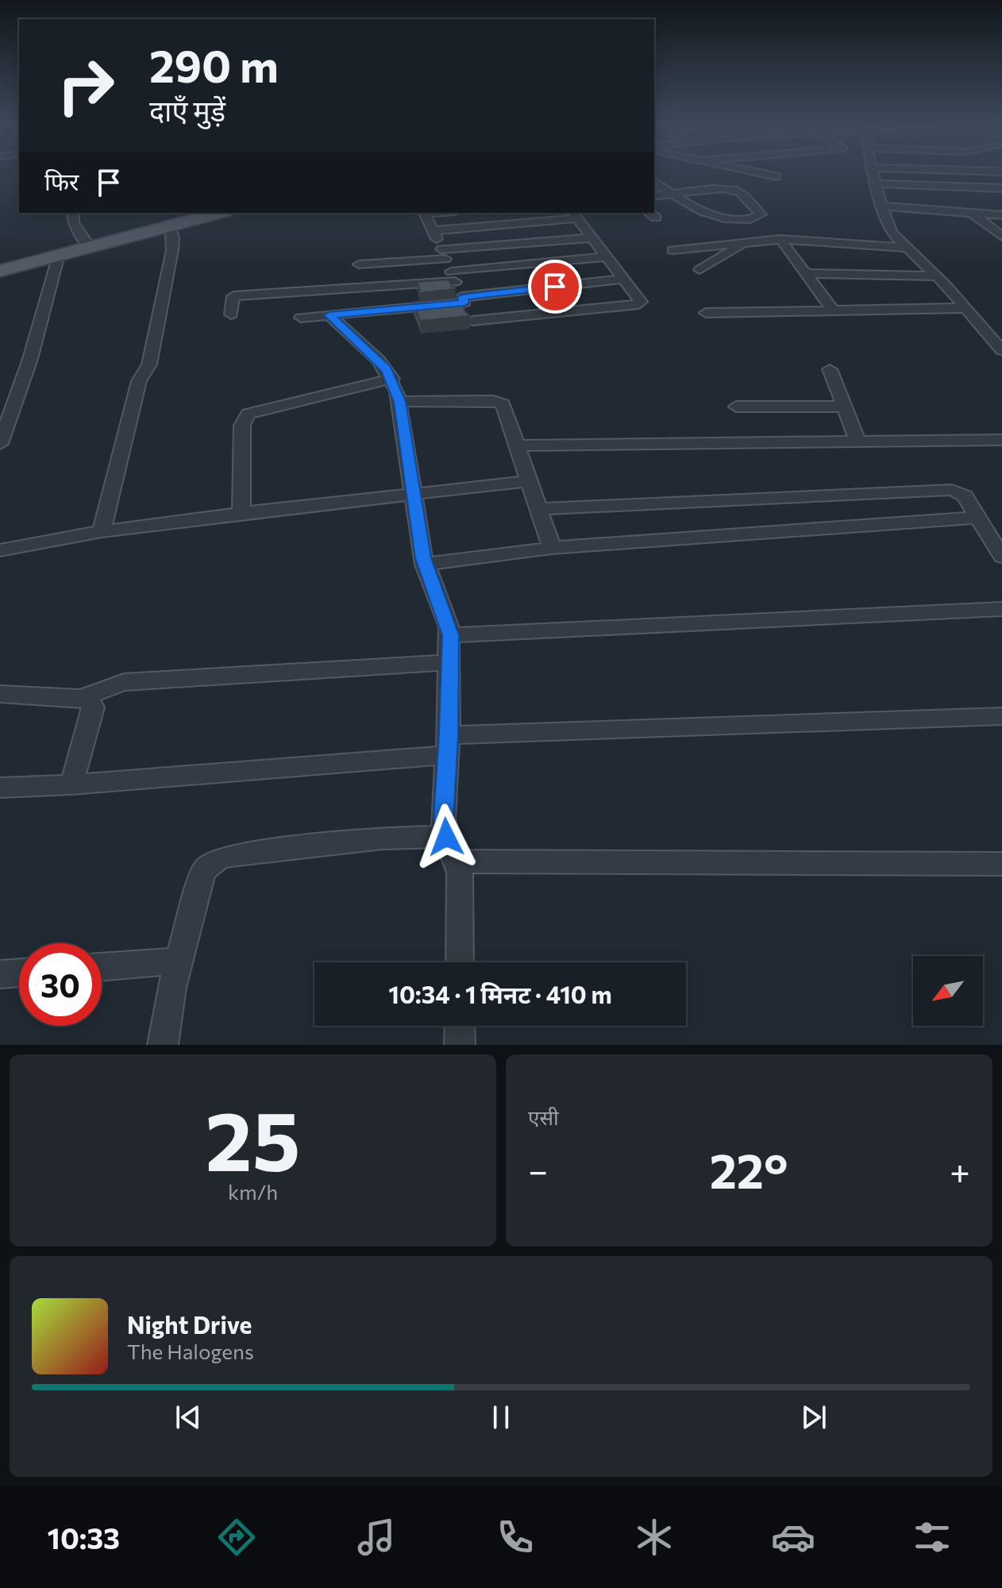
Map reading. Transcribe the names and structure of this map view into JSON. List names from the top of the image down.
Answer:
{
  "north": "bottom left",
  "page": {
    "turn": ["290 m", "दाएँ मुड़ें"],
    "then": "फिर",
    "limit": "30",
    "trip": "10:34 · 1 मिनट · 410 m",
    "tile": [
      ["25", "km/h"],
      "एसी"
    ],
    "heat": ["−", "22°", "+"],
    "song": ["Night Drive", "The Halogens"],
    "tabs": "10:33"
  }
}
